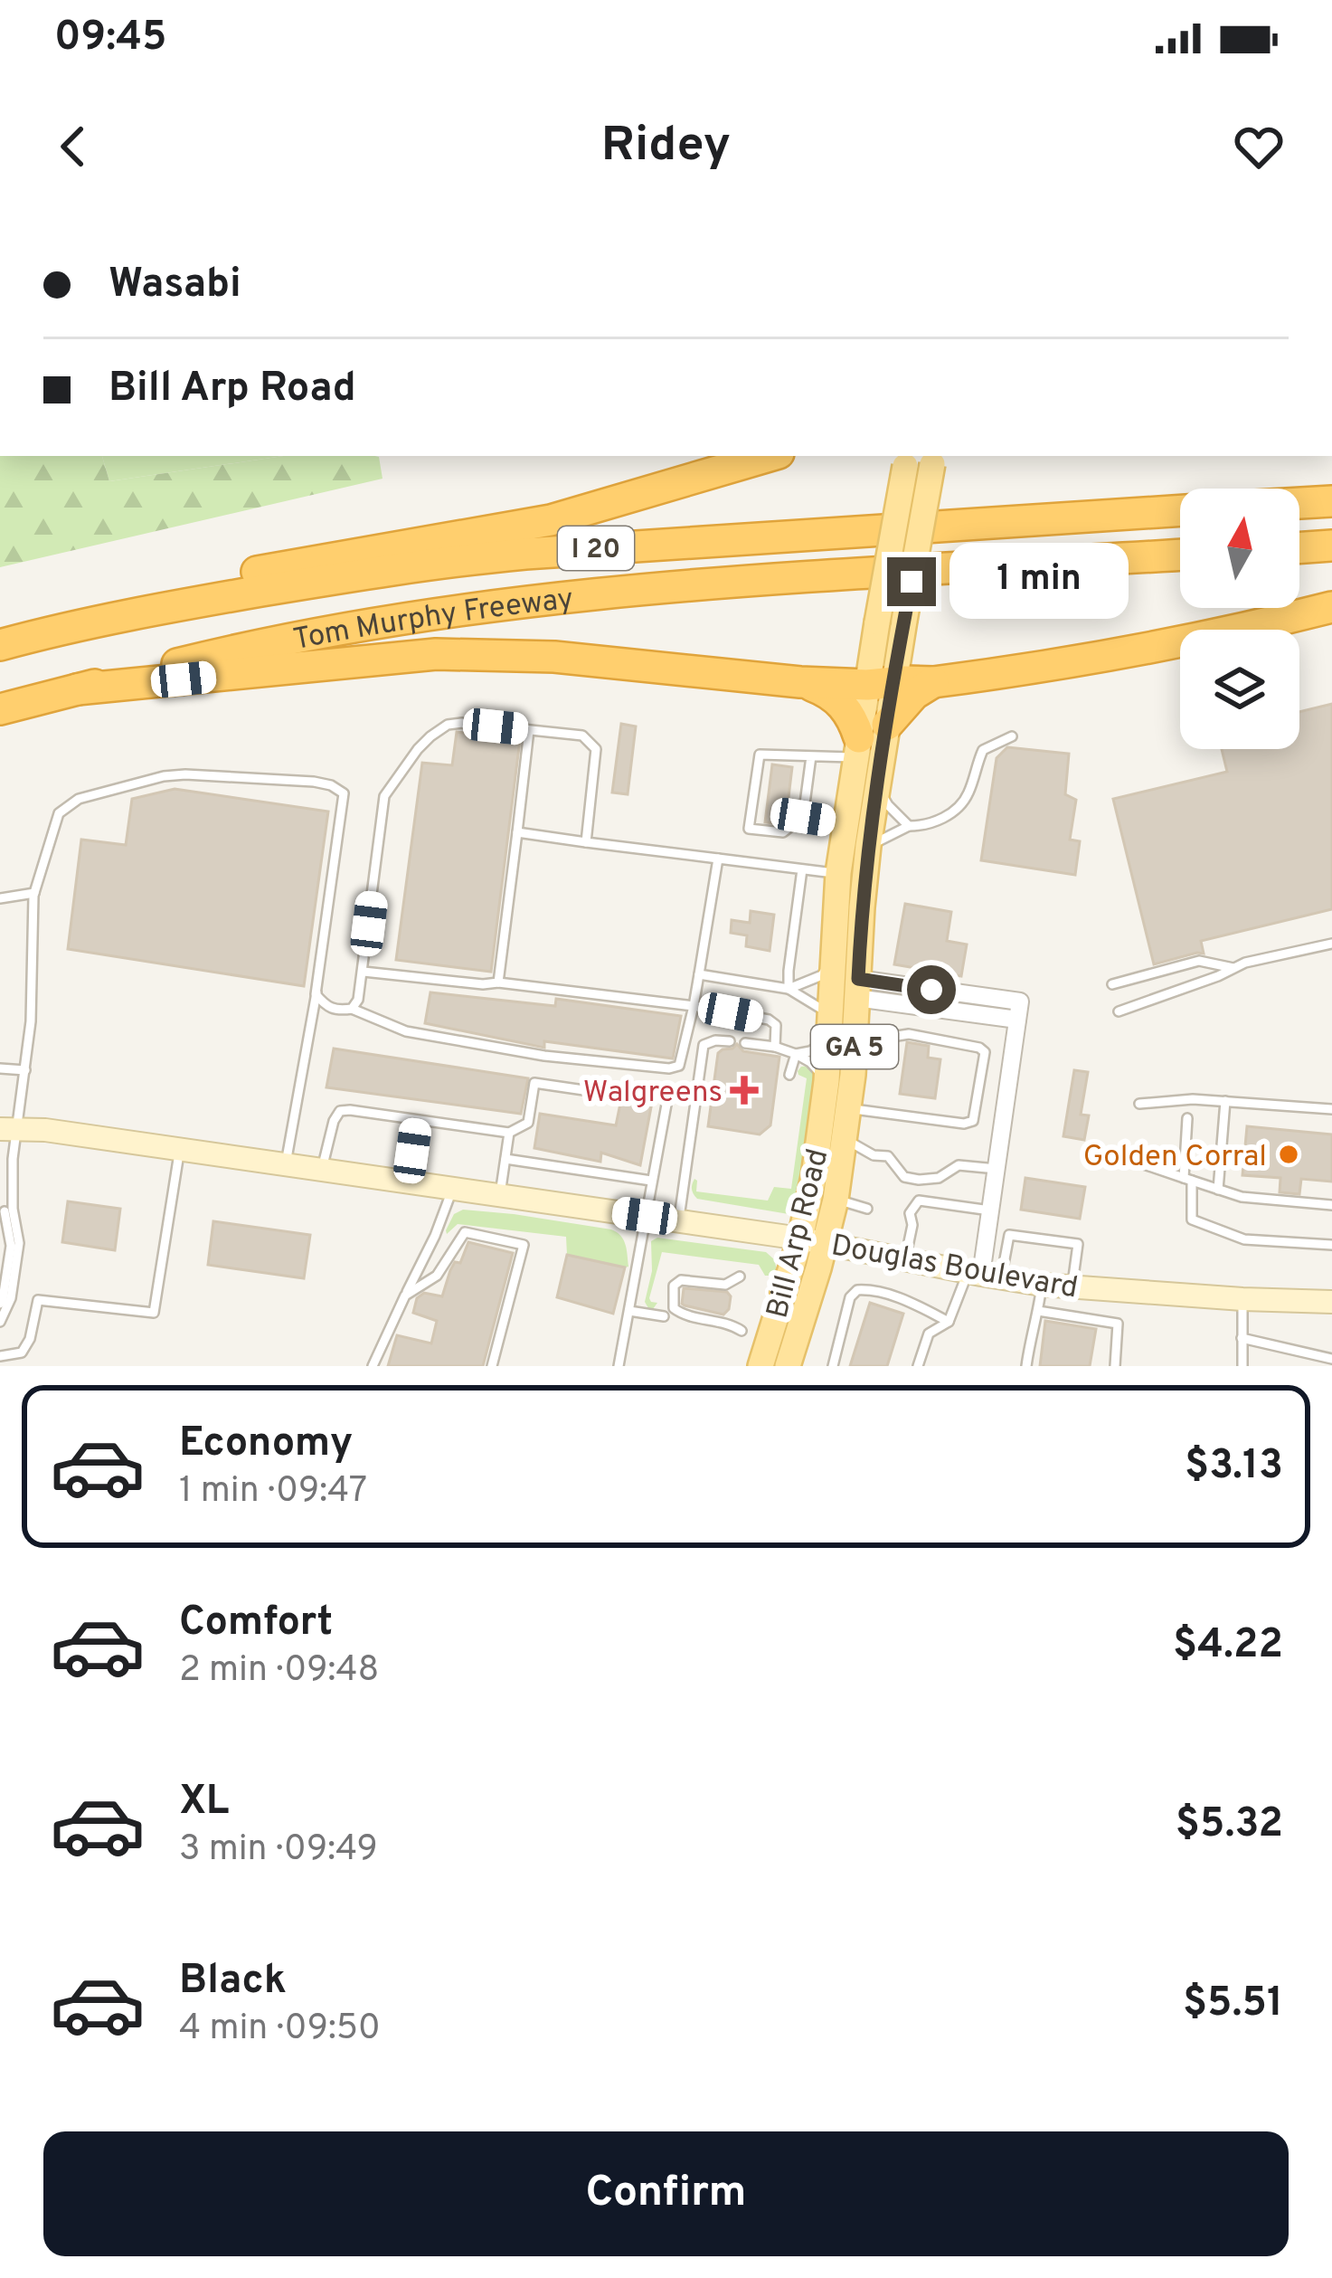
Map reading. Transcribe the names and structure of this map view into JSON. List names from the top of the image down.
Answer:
{
  "streets": {
    "highway": ["I 20", "Tom Murphy Freeway"],
    "main road": ["GA 5", "Bill Arp Road", "Douglas Boulevard"]
  },
  "crossings": [
    ["Bill Arp Road", "Douglas Boulevard"]
  ],
  "places": {
    "health": ["Walgreens"],
    "other": ["Golden Corral"]
  },
  "north": "top",
  "page": {
    "status": "09:45",
    "header": "Ridey",
    "banner": ["Wasabi", "Bill Arp Road"],
    "bubble": "1 min",
    "list": [
      {
        "name": "Economy",
        "note": "1 min · 09:47",
        "value": "$3.13"
      },
      {
        "name": "Comfort",
        "note": "2 min · 09:48",
        "value": "$4.22"
      },
      {
        "name": "XL",
        "note": "3 min · 09:49",
        "value": "$5.32"
      },
      {
        "name": "Black",
        "note": "4 min · 09:50",
        "value": "$5.51"
      }
    ],
    "buttons": "Confirm"
  }
}
